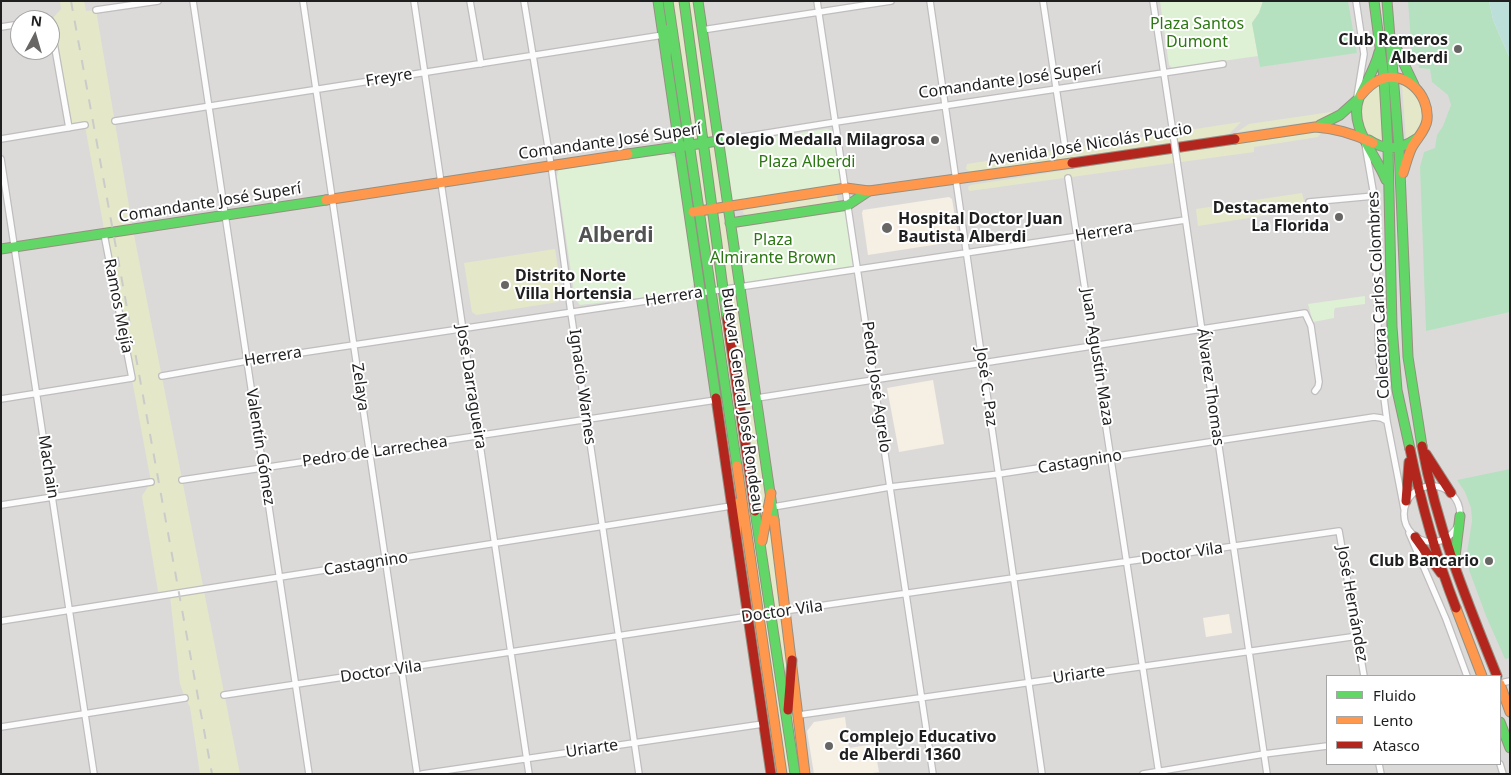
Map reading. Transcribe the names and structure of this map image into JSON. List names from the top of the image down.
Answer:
{
  "streets": {
    "main road": ["Comandante José Superí", "Avenida José Nicolás Puccio", "Bulevar General José Rondeau"],
    "street": [
      "Freyre",
      "Herrera",
      "Colectora Carlos Colombres",
      "Ramos Mejía",
      "Juan Agustín Maza",
      "Zelaya",
      "José Darragueira",
      "Ignacio Warnes",
      "Pedro José Agrelo",
      "José C. Paz",
      "Álvarez Thomas",
      "Valentín Gómez",
      "Pedro de Larrechea",
      "Castagnino",
      "Machain",
      "Doctor Vila",
      "José Hernández",
      "Uriarte"
    ]
  },
  "crossings": [
    ["Freyre", "Zelaya"],
    ["Freyre", "José Darragueira"],
    ["Freyre", "Ignacio Warnes"],
    ["Freyre", "Bulevar General José Rondeau"],
    ["Freyre", "Valentín Gómez"],
    ["Comandante José Superí", "Ramos Mejía"],
    ["Comandante José Superí", "Zelaya"],
    ["Comandante José Superí", "José Darragueira"],
    ["Comandante José Superí", "Ignacio Warnes"],
    ["Comandante José Superí", "Pedro José Agrelo"],
    ["Comandante José Superí", "José C. Paz"],
    ["Comandante José Superí", "Álvarez Thomas"],
    ["Comandante José Superí", "Bulevar General José Rondeau"],
    ["Comandante José Superí", "Valentín Gómez"],
    ["Comandante José Superí", "Machain"],
    ["Avenida José Nicolás Puccio", "Colectora Carlos Colombres"],
    ["Avenida José Nicolás Puccio", "Pedro José Agrelo"],
    ["Avenida José Nicolás Puccio", "José C. Paz"],
    ["Avenida José Nicolás Puccio", "Bulevar General José Rondeau"],
    ["Herrera", "Juan Agustín Maza"],
    ["Herrera", "Zelaya"],
    ["Herrera", "José Darragueira"],
    ["Herrera", "Ignacio Warnes"],
    ["Herrera", "Pedro José Agrelo"],
    ["Herrera", "José C. Paz"],
    ["Herrera", "Álvarez Thomas"],
    ["Herrera", "Bulevar General José Rondeau"],
    ["Herrera", "Valentín Gómez"],
    ["Colectora Carlos Colombres", "Castagnino"],
    ["Ramos Mejía", "Machain"],
    ["Juan Agustín Maza", "Castagnino"],
    ["Juan Agustín Maza", "Doctor Vila"],
    ["Juan Agustín Maza", "Uriarte"],
    ["Zelaya", "Pedro de Larrechea"],
    ["Zelaya", "Castagnino"],
    ["Zelaya", "Doctor Vila"],
    ["José Darragueira", "Pedro de Larrechea"],
    ["José Darragueira", "Castagnino"],
    ["José Darragueira", "Doctor Vila"],
    ["José Darragueira", "Uriarte"],
    ["Ignacio Warnes", "Pedro de Larrechea"],
    ["Ignacio Warnes", "Castagnino"],
    ["Ignacio Warnes", "Doctor Vila"],
    ["Ignacio Warnes", "Uriarte"],
    ["Pedro José Agrelo", "Castagnino"],
    ["Pedro José Agrelo", "Doctor Vila"],
    ["Pedro José Agrelo", "Uriarte"],
    ["José C. Paz", "Castagnino"],
    ["José C. Paz", "Doctor Vila"],
    ["José C. Paz", "Uriarte"],
    ["Álvarez Thomas", "Castagnino"],
    ["Álvarez Thomas", "Doctor Vila"],
    ["Álvarez Thomas", "Uriarte"],
    ["Bulevar General José Rondeau", "Pedro de Larrechea"],
    ["Bulevar General José Rondeau", "Castagnino"],
    ["Bulevar General José Rondeau", "Doctor Vila"],
    ["Bulevar General José Rondeau", "Uriarte"],
    ["Valentín Gómez", "Pedro de Larrechea"],
    ["Valentín Gómez", "Castagnino"],
    ["Valentín Gómez", "Doctor Vila"],
    ["Castagnino", "Machain"],
    ["Doctor Vila", "José Hernández"],
    ["José Hernández", "Uriarte"]
  ],
  "districts": ["Alberdi"],
  "parks": ["Plaza Santos Dumont", "Plaza Alberdi", "Plaza Almirante Brown"],
  "places": [
    "Club Remeros Alberdi",
    "Colegio Medalla Milagrosa",
    "Destacamento La Florida",
    "Hospital Doctor Juan Bautista Alberdi",
    "Distrito Norte Villa Hortensia",
    "Club Bancario",
    "Complejo Educativo de Alberdi 1360"
  ],
  "legend": ["Fluido", "Lento", "Atasco"],
  "north": "top"
}
